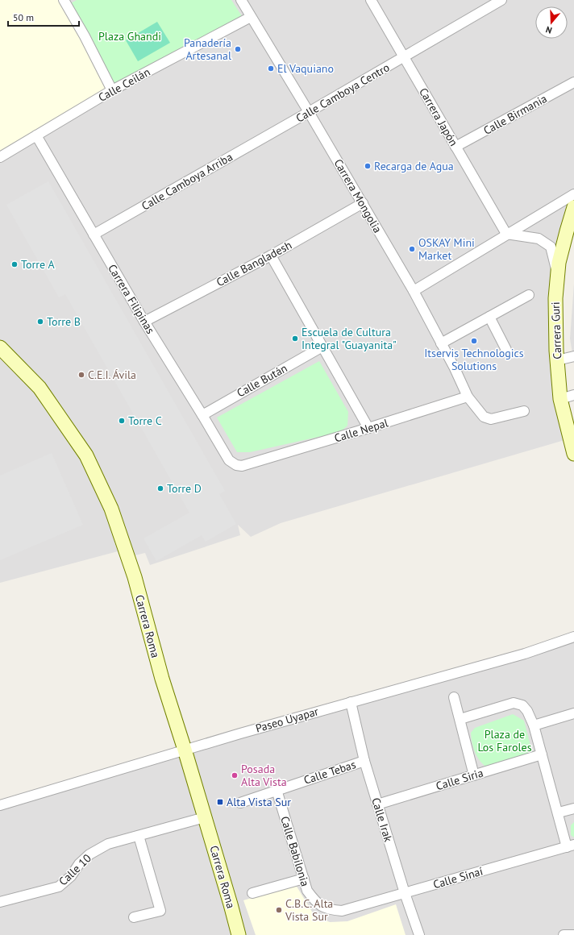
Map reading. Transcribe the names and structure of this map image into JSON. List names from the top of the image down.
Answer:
{
  "streets": {
    "street": [
      "Calle Ceilán",
      "Calle Camboya Centro",
      "Calle Birmania",
      "Carrera Japón",
      "Calle Camboya Arriba",
      "Carrera Mongolia",
      "Calle Bangladesh",
      "Carrera Filipinas",
      "Carrera Guri",
      "Calle Bután",
      "Calle Nepal",
      "Carrera Roma",
      "Paseo Uyapar",
      "Calle Tebas",
      "Calle Siria",
      "Calle Irak",
      "Calle Babilonia",
      "Calle 10",
      "Calle Sinaí"
    ]
  },
  "crossings": [
    ["Calle Ceilán", "Carrera Mongolia"],
    ["Calle Ceilán", "Carrera Filipinas"],
    ["Calle Camboya Centro", "Carrera Japón"],
    ["Calle Camboya Centro", "Calle Camboya Arriba"],
    ["Calle Camboya Centro", "Carrera Mongolia"],
    ["Calle Birmania", "Carrera Japón"],
    ["Calle Camboya Arriba", "Carrera Filipinas"],
    ["Carrera Mongolia", "Calle Bangladesh"],
    ["Carrera Mongolia", "Calle Nepal"],
    ["Calle Bangladesh", "Carrera Filipinas"],
    ["Carrera Filipinas", "Calle Bután"],
    ["Carrera Filipinas", "Calle Nepal"],
    ["Carrera Roma", "Paseo Uyapar"],
    ["Carrera Roma", "Calle 10"],
    ["Paseo Uyapar", "Calle Irak"],
    ["Calle Tebas", "Calle Irak"],
    ["Calle Tebas", "Calle Babilonia"],
    ["Calle Siria", "Calle Irak"],
    ["Calle Irak", "Calle Sinaí"],
    ["Calle Babilonia", "Calle Sinaí"]
  ],
  "parks": ["Plaza Ghandi", "Plaza de Los Faroles"],
  "places": {
    "other": [
      "Panadería Artesanal",
      "El Vaquiano",
      "Recarga de Agua",
      "OSKAY Mini Market",
      "Torre A",
      "Torre B",
      "Escuela de Cultura Integral \"Guayanita\"",
      "Itservis Technologics Solutions",
      "C.E.I. Ávila",
      "Torre C",
      "Torre D",
      "Posada Alta Vista",
      "C.B.C. Alta Vista Sur"
    ],
    "transit": ["Alta Vista Sur"]
  },
  "scale_bar": "50 m",
  "north": "bottom"
}
